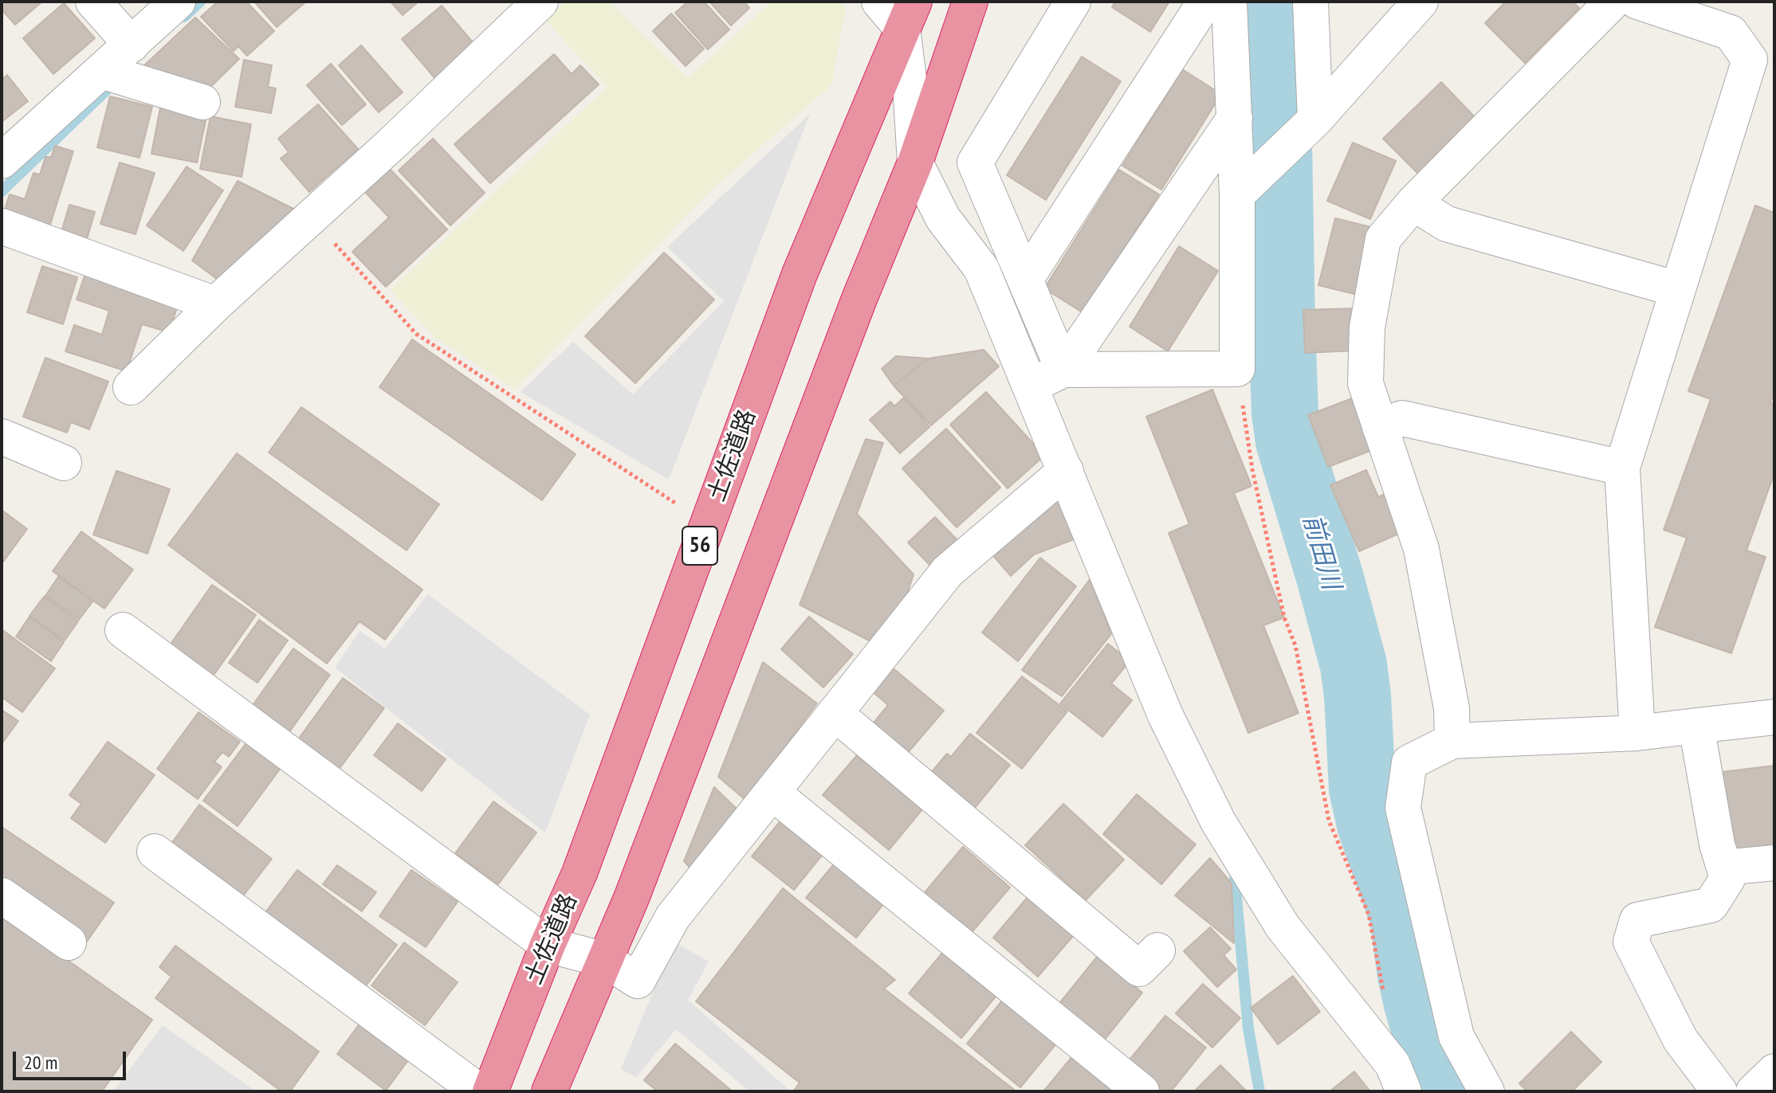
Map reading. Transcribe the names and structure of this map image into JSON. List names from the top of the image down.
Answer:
{
  "streets": {
    "highway": ["土佐道路", "56"]
  },
  "water": ["前田川"],
  "scale_bar": "20 m"
}
